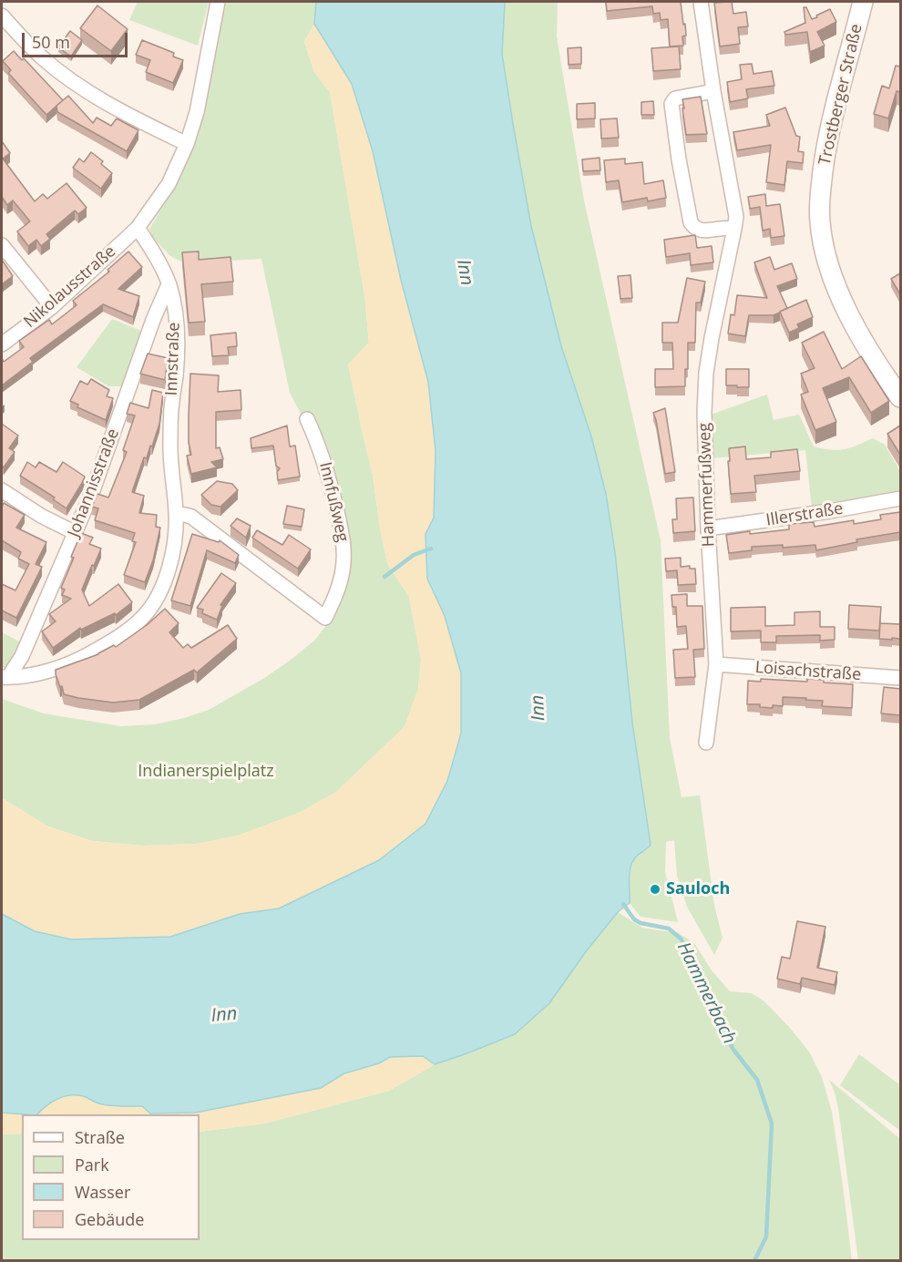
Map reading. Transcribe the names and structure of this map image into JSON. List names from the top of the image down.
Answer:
{
  "streets": {
    "main road": ["Trostberger Straße"],
    "street": [
      "Nikolausstraße",
      "Innstraße",
      "Johannisstraße",
      "Hammerfußweg",
      "Innfußweg",
      "Illerstraße",
      "Loisachstraße"
    ]
  },
  "crossings": [
    ["Nikolausstraße", "Innstraße"],
    ["Innstraße", "Johannisstraße"],
    ["Innstraße", "Innfußweg"],
    ["Hammerfußweg", "Illerstraße"],
    ["Hammerfußweg", "Loisachstraße"]
  ],
  "water": ["Inn", "Hammerbach"],
  "parks": ["Indianerspielplatz"],
  "places": ["Sauloch"],
  "legend": [
    "Straße",
    "Park",
    "Wasser",
    "Gebäude"
  ],
  "scale_bar": "50 m"
}
